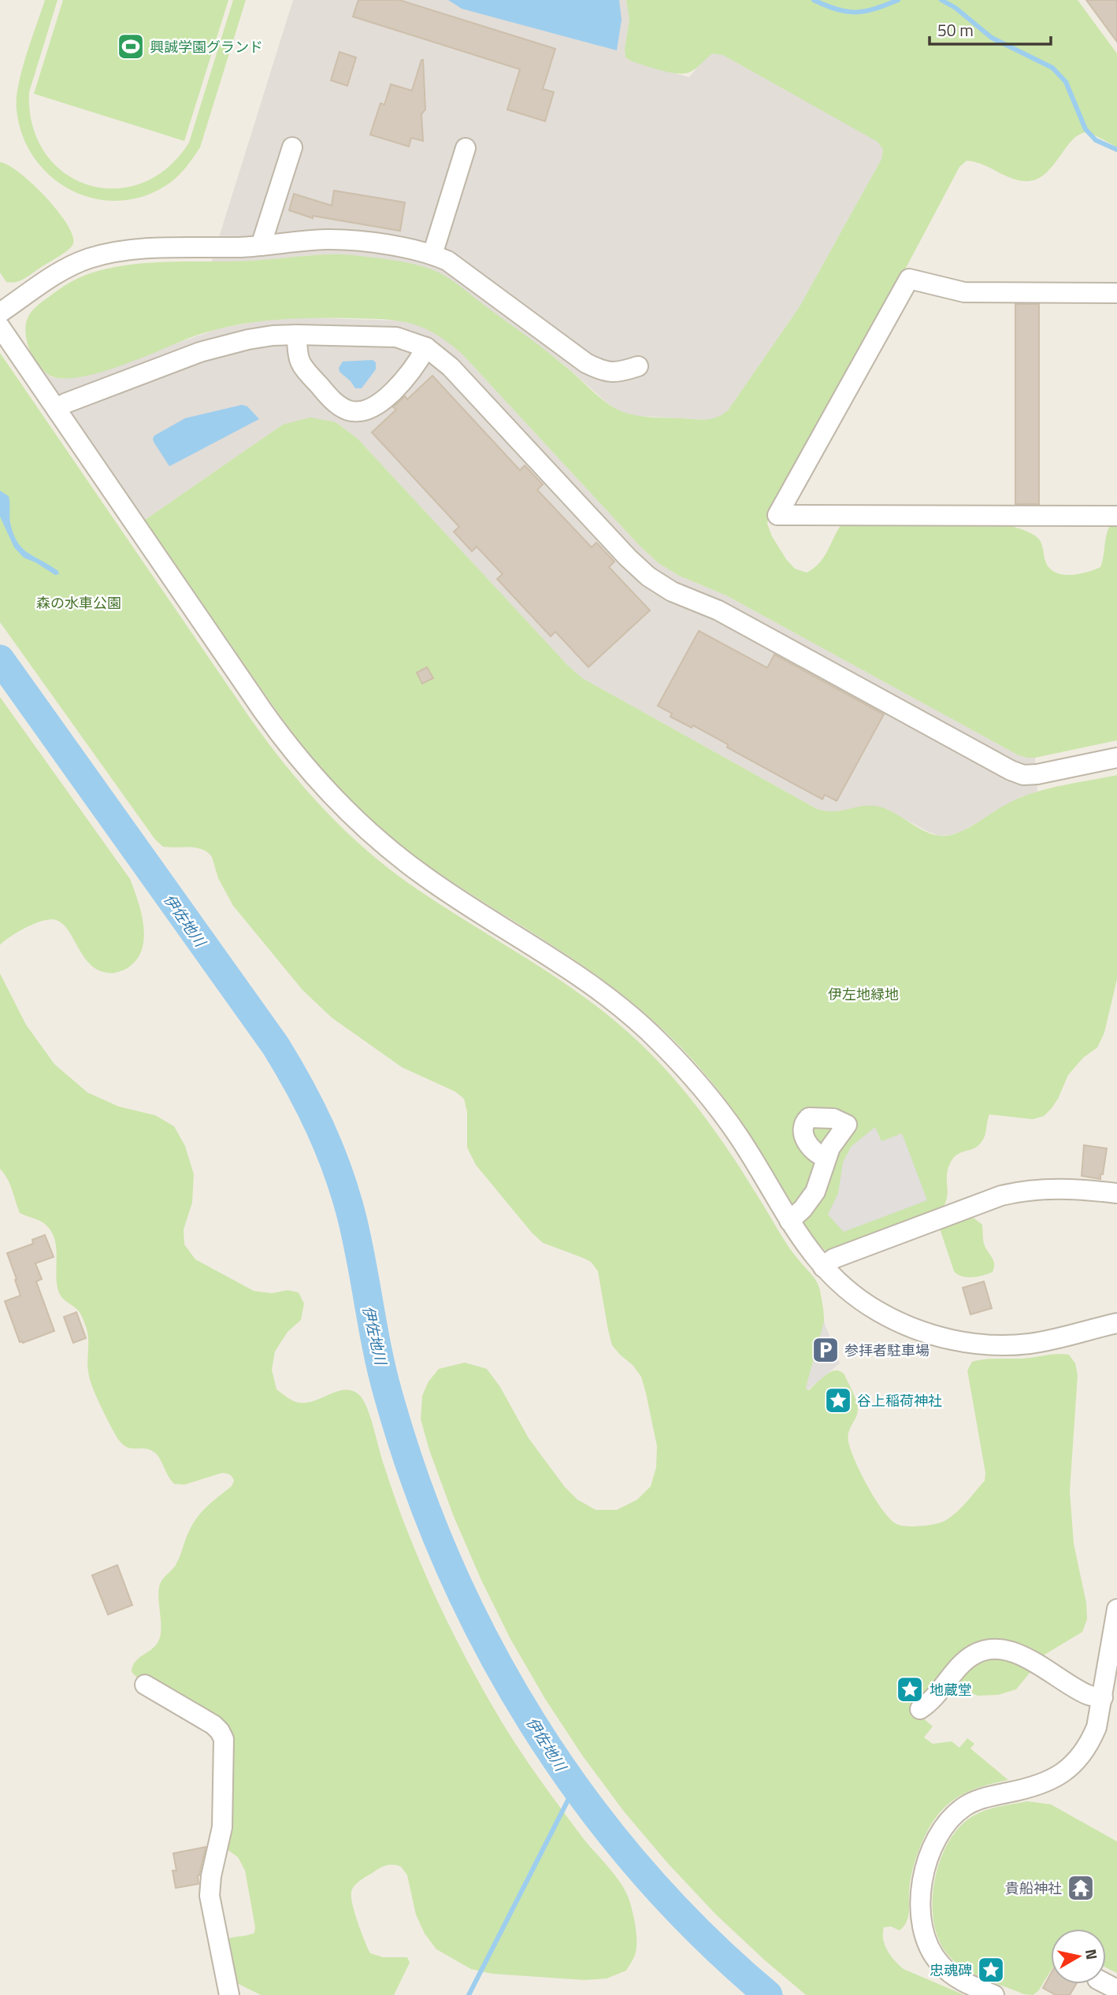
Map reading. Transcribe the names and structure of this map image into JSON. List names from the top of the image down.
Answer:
{
  "water": ["伊佐地川"],
  "parks": ["森の水車公園", "伊左地緑地"],
  "places": {
    "sports": ["興誠学園グランド"],
    "parking": ["参拝者駐車場"],
    "place": ["谷上稲荷神社", "地蔵堂", "忠魂碑"],
    "temple": ["貴船神社"]
  },
  "scale_bar": "50 m",
  "north": "right"
}
